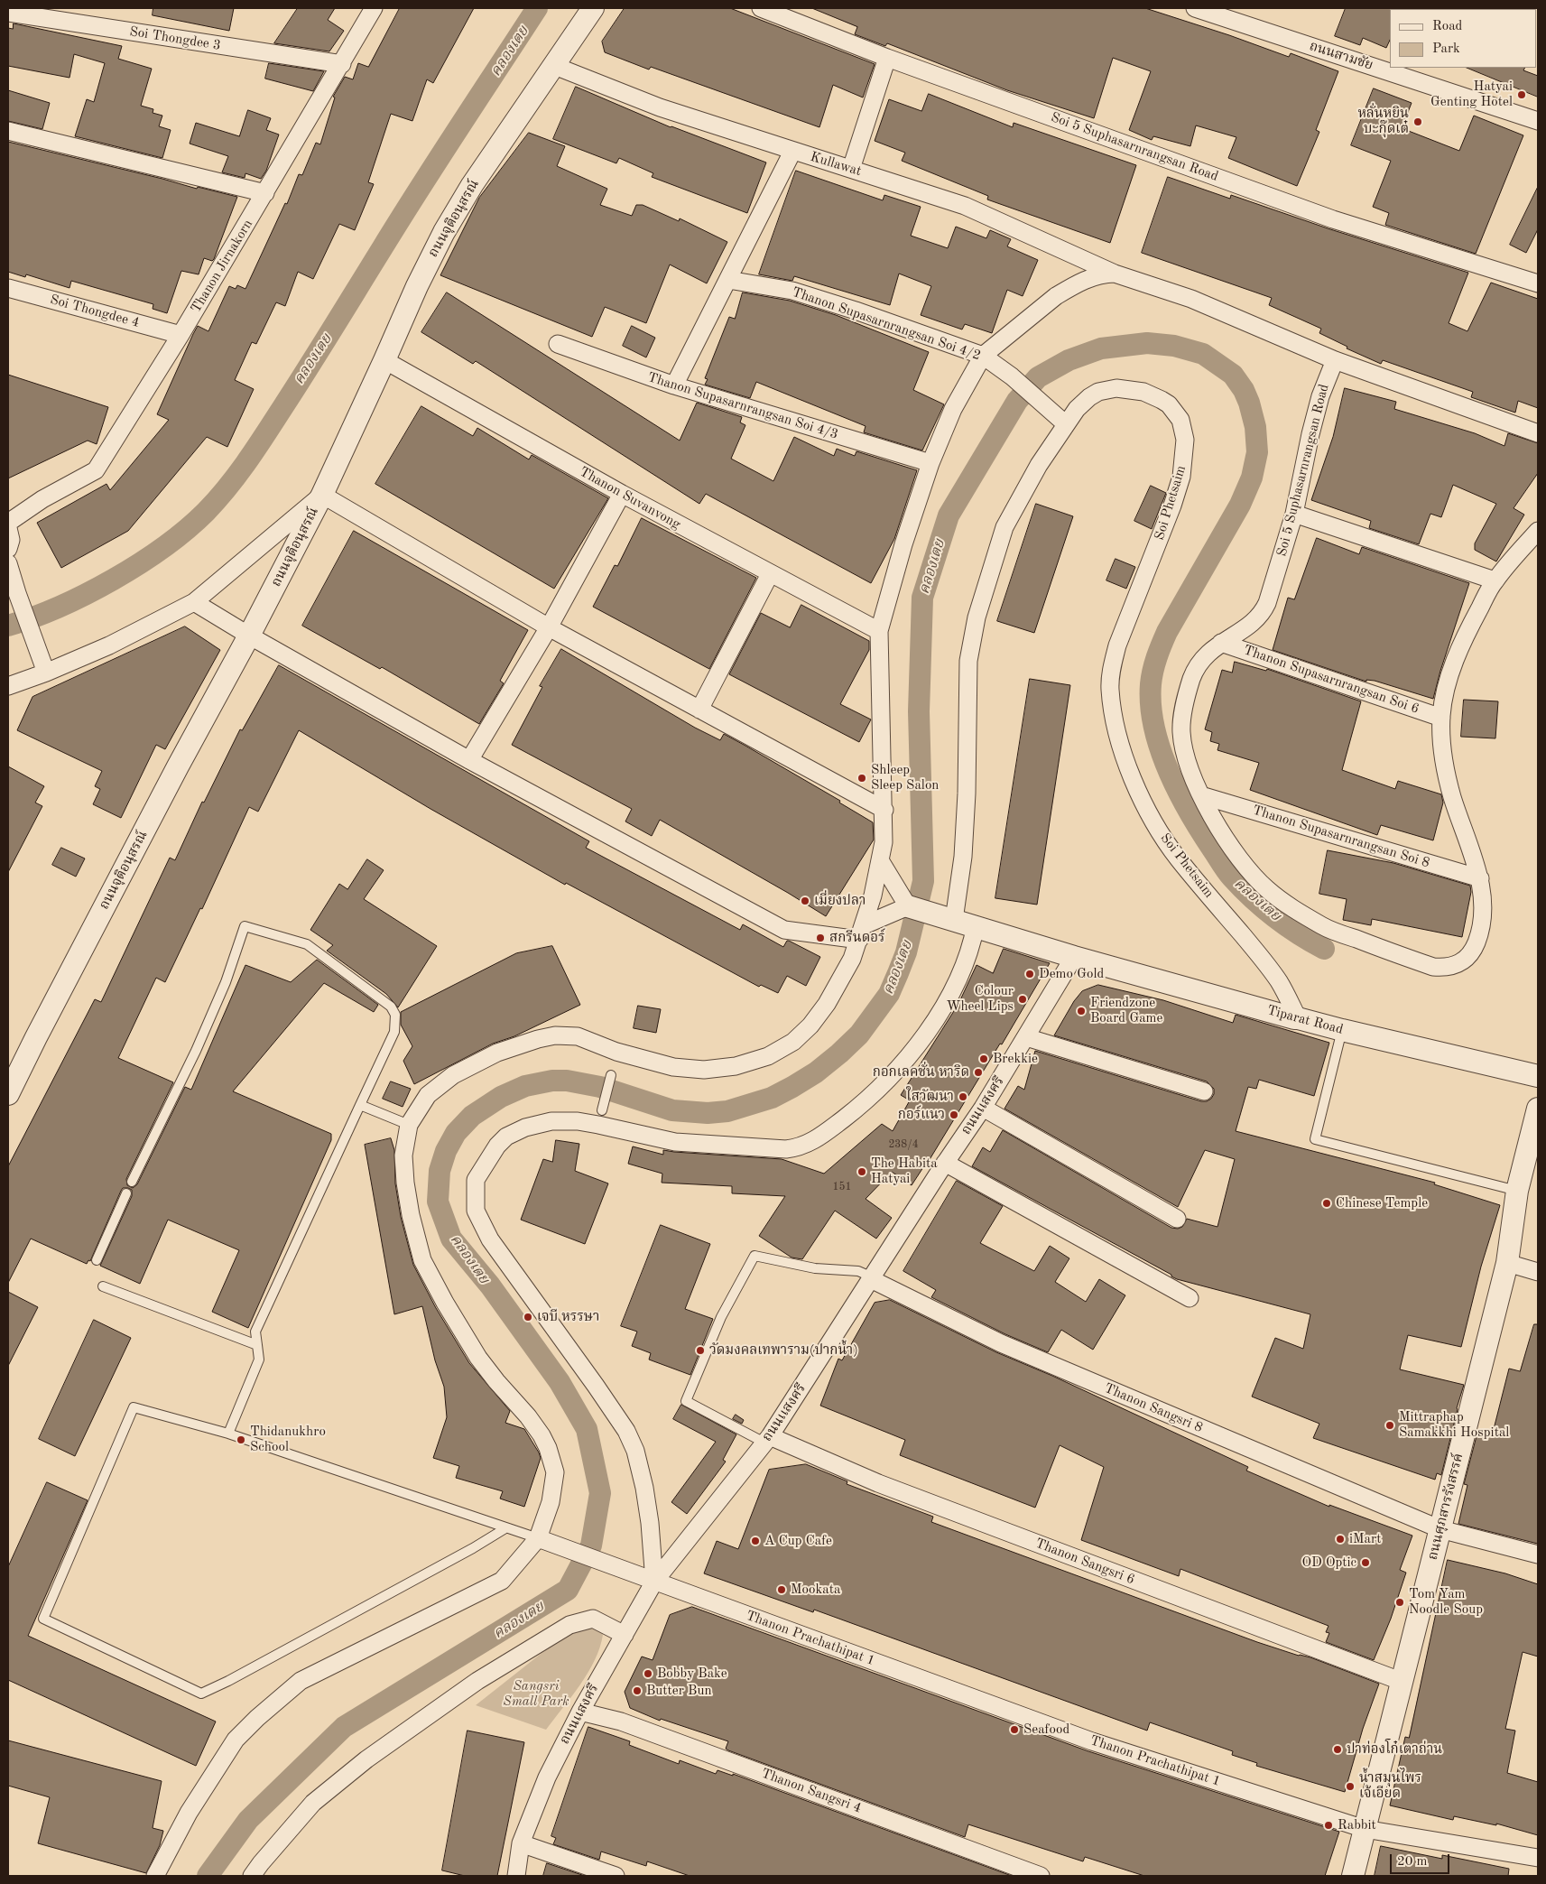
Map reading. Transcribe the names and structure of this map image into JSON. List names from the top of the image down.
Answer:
{
  "streets": {
    "street": [
      "Soi Thongdee 3",
      "ถนนสามชัย",
      "Soi 5 Suphasarnrangsan Road",
      "Kullawat",
      "ถนนจุติอนุสรณ์",
      "Thanon Jirnakorn",
      "Soi Thongdee 4",
      "Thanon Supasarnrangsan Soi 4/2",
      "Thanon Supasarnrangsan Soi 4/3",
      "Thanon Suvanvong",
      "Soi Phetsaim",
      "Thanon Supasarnrangsan Soi 6",
      "Thanon Supasarnrangsan Soi 8",
      "Tiparat Road",
      "ถนนเเสงศรี",
      "Thanon Sangsri 8",
      "ถนนศุภสารรังสรรค์",
      "Thanon Sangsri 6",
      "Thanon Prachathipat 1",
      "Thanon Sangsri 4"
    ]
  },
  "crossings": [
    ["Soi Thongdee 3", "Thanon Jirnakorn"],
    ["Soi 5 Suphasarnrangsan Road", "Kullawat"],
    ["Soi 5 Suphasarnrangsan Road", "Thanon Supasarnrangsan Soi 6"],
    ["Soi 5 Suphasarnrangsan Road", "Thanon Supasarnrangsan Soi 8"],
    ["Kullawat", "ถนนจุติอนุสรณ์"],
    ["ถนนจุติอนุสรณ์", "Thanon Suvanvong"],
    ["Thanon Jirnakorn", "Soi Thongdee 4"],
    ["Thanon Supasarnrangsan Soi 4/2", "Soi Phetsaim"],
    ["Soi Phetsaim", "Tiparat Road"],
    ["Tiparat Road", "ถนนเเสงศรี"],
    ["ถนนเเสงศรี", "Thanon Sangsri 8"],
    ["ถนนเเสงศรี", "Thanon Sangsri 6"],
    ["ถนนเเสงศรี", "Thanon Prachathipat 1"],
    ["ถนนเเสงศรี", "Thanon Sangsri 4"],
    ["Thanon Sangsri 8", "ถนนศุภสารรังสรรค์"],
    ["ถนนศุภสารรังสรรค์", "Thanon Sangsri 6"],
    ["ถนนศุภสารรังสรรค์", "Thanon Prachathipat 1"]
  ],
  "water": ["คลองเตย"],
  "parks": ["Sangsri Small Park"],
  "places": [
    "Hatyai Genting Hotel",
    "หลั่นหยิน บะกุ๊ดเต๋",
    "Shleep Sleep Salon",
    "เมี่ยงปลา",
    "สกรีนดอร์",
    "Demo Gold",
    "Colour Wheel Lips",
    "Friendzone Board Game",
    "Brekkie",
    "กอกเลคชั่น หาริด",
    "ใสวัฒนา",
    "กอร์แนว",
    "The Habita Hatyai",
    "Chinese Temple",
    "เจบี หรรษา",
    "วัดมงคลเทพาราม(ปากน้ำ)",
    "Mittraphap Samakkhi Hospital",
    "Thidanukhro School",
    "iMart",
    "A Cup Cafe",
    "OD Optic",
    "Mookata",
    "Tom Yam Noodle Soup",
    "Bobby Bake",
    "Butter Bun",
    "Seafood",
    "ปาท่องโก๋เตาถ่าน",
    "น้ำสมุนไพร เจ้เอียด",
    "Rabbit"
  ],
  "house_numbers": ["238/4", "151"],
  "legend": ["Road", "Park"],
  "scale_bar": "20 m"
}
